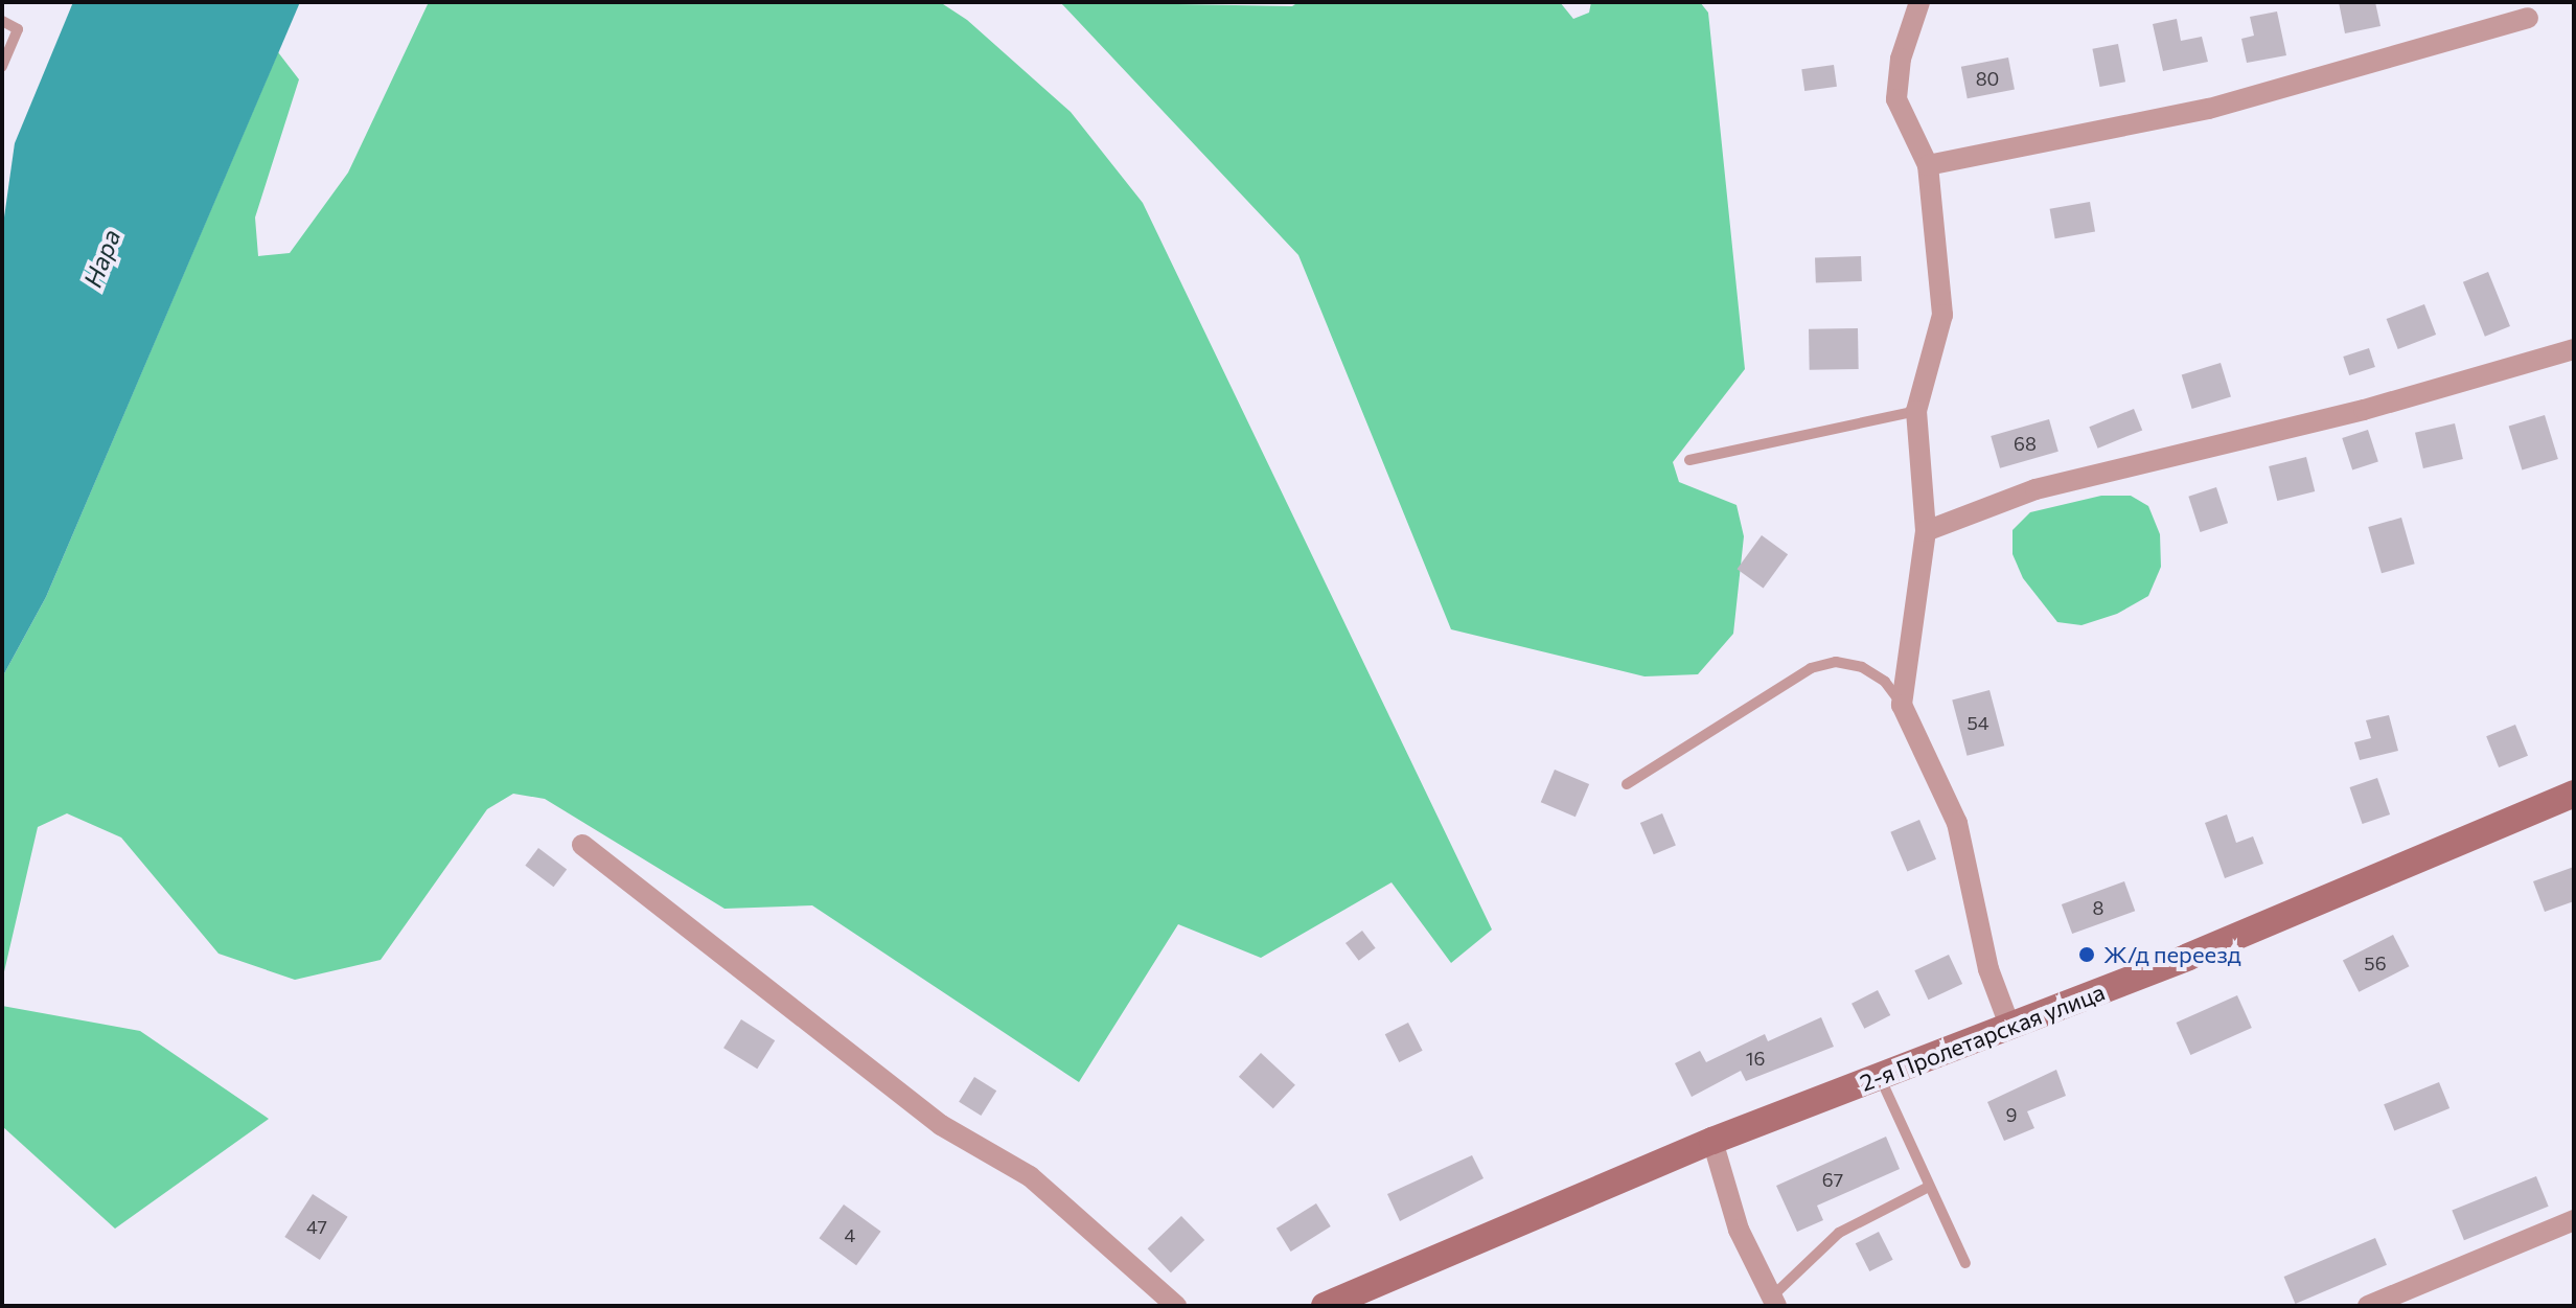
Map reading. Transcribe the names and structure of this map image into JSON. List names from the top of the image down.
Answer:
{
  "streets": {
    "main road": ["2-я Пролетарская улица"]
  },
  "water": ["Нара"],
  "places": ["Ж/д переезд"],
  "house_numbers": [
    "80",
    "68",
    "54",
    "8",
    "56",
    "16",
    "9",
    "67",
    "47",
    "4"
  ]
}
